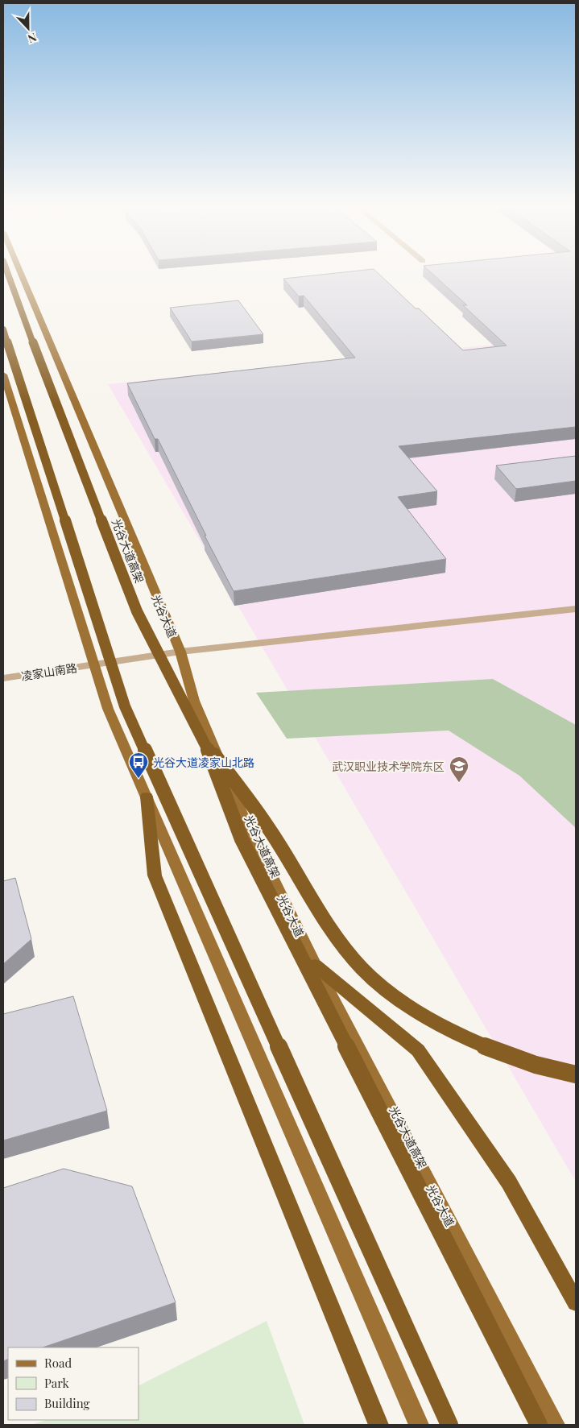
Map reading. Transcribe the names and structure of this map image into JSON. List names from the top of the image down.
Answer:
{
  "streets": {
    "highway": ["光谷大道高架"],
    "main road": ["光谷大道"],
    "street": ["凌家山南路"]
  },
  "crossings": [
    ["光谷大道", "凌家山南路"]
  ],
  "places": {
    "bus stop": ["光谷大道凌家山北路"],
    "school or university": ["武汉职业技术学院东区"]
  },
  "legend": ["Road", "Park", "Building"],
  "north": "bottom"
}
